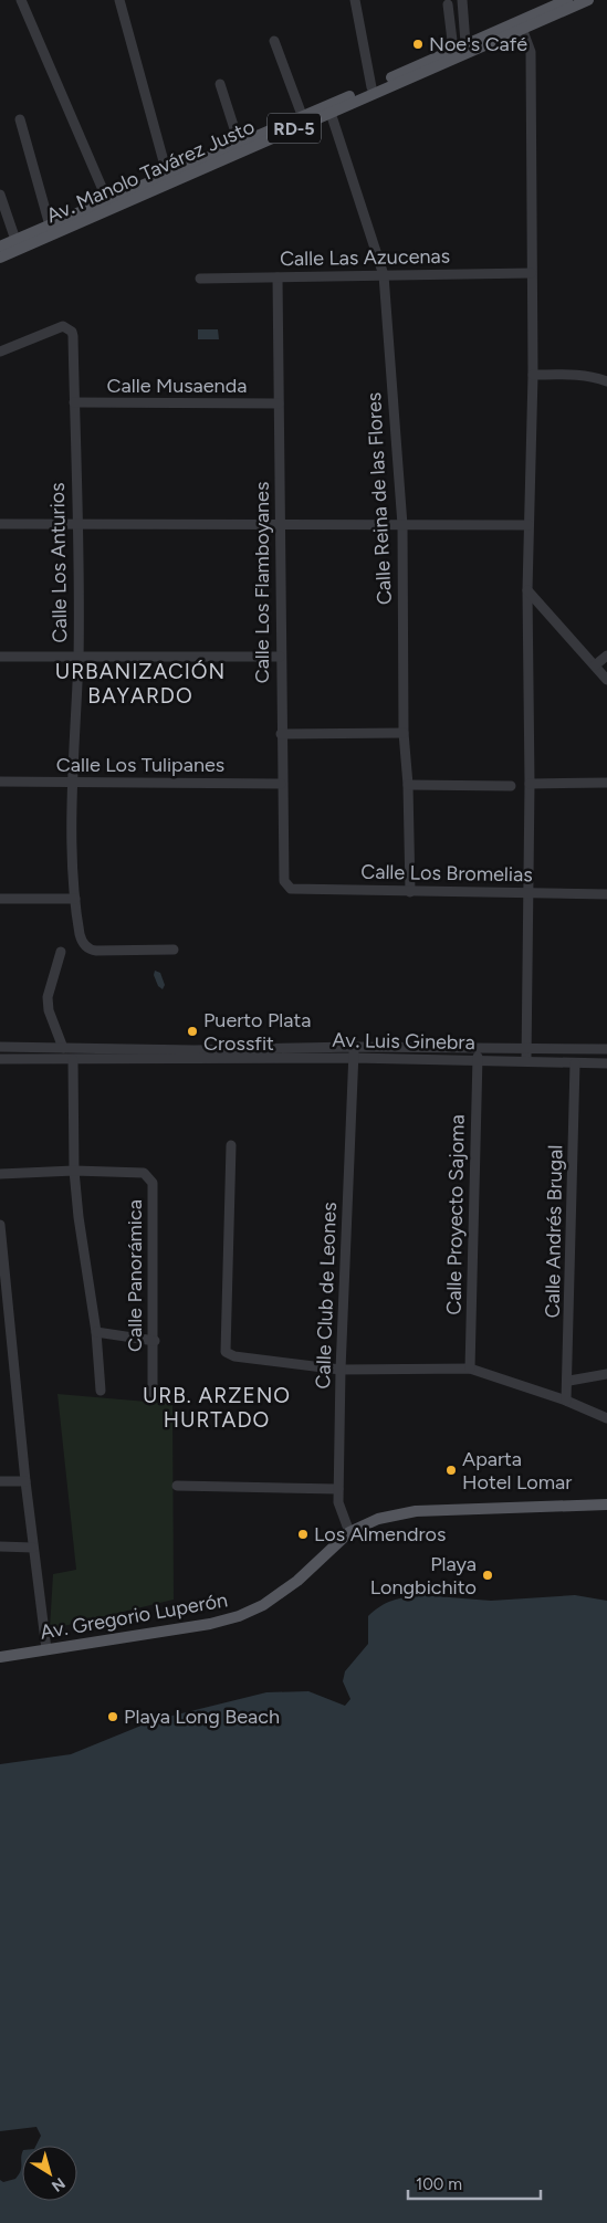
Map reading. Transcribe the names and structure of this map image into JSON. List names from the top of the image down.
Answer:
{
  "streets": {
    "main road": ["RD-5", "Av. Manolo Tavárez Justo", "Av. Gregorio Luperón"],
    "street": [
      "Calle Las Azucenas",
      "Calle Musaenda",
      "Calle Reina de las Flores",
      "Calle Los Anturios",
      "Calle Los Flamboyanes",
      "Calle Los Tulipanes",
      "Calle Los Bromelias",
      "Av. Luis Ginebra",
      "Calle Proyecto Sajoma",
      "Calle Andrés Brugal",
      "Calle Panorámica",
      "Calle Club de Leones"
    ]
  },
  "crossings": [
    ["Av. Manolo Tavárez Justo", "Calle Reina de las Flores"],
    ["Calle Las Azucenas", "Calle Reina de las Flores"],
    ["Calle Las Azucenas", "Calle Los Flamboyanes"],
    ["Calle Musaenda", "Calle Los Anturios"],
    ["Calle Musaenda", "Calle Los Flamboyanes"],
    ["Calle Reina de las Flores", "Calle Los Bromelias"],
    ["Calle Los Anturios", "Calle Los Tulipanes"],
    ["Calle Los Flamboyanes", "Calle Los Tulipanes"],
    ["Calle Los Flamboyanes", "Calle Los Bromelias"],
    ["Av. Luis Ginebra", "Calle Proyecto Sajoma"],
    ["Av. Luis Ginebra", "Calle Andrés Brugal"],
    ["Av. Luis Ginebra", "Calle Club de Leones"],
    ["Calle Club de Leones", "Av. Gregorio Luperón"]
  ],
  "districts": ["URBANIZACIÓN BAYARDO", "URB. ARZENO HURTADO"],
  "places": [
    "Noe's Café",
    "Puerto Plata Crossfit",
    "Aparta Hotel Lomar",
    "Los Almendros",
    "Playa Longbichito",
    "Playa Long Beach"
  ],
  "scale_bar": "100 m",
  "north": "bottom right"
}
